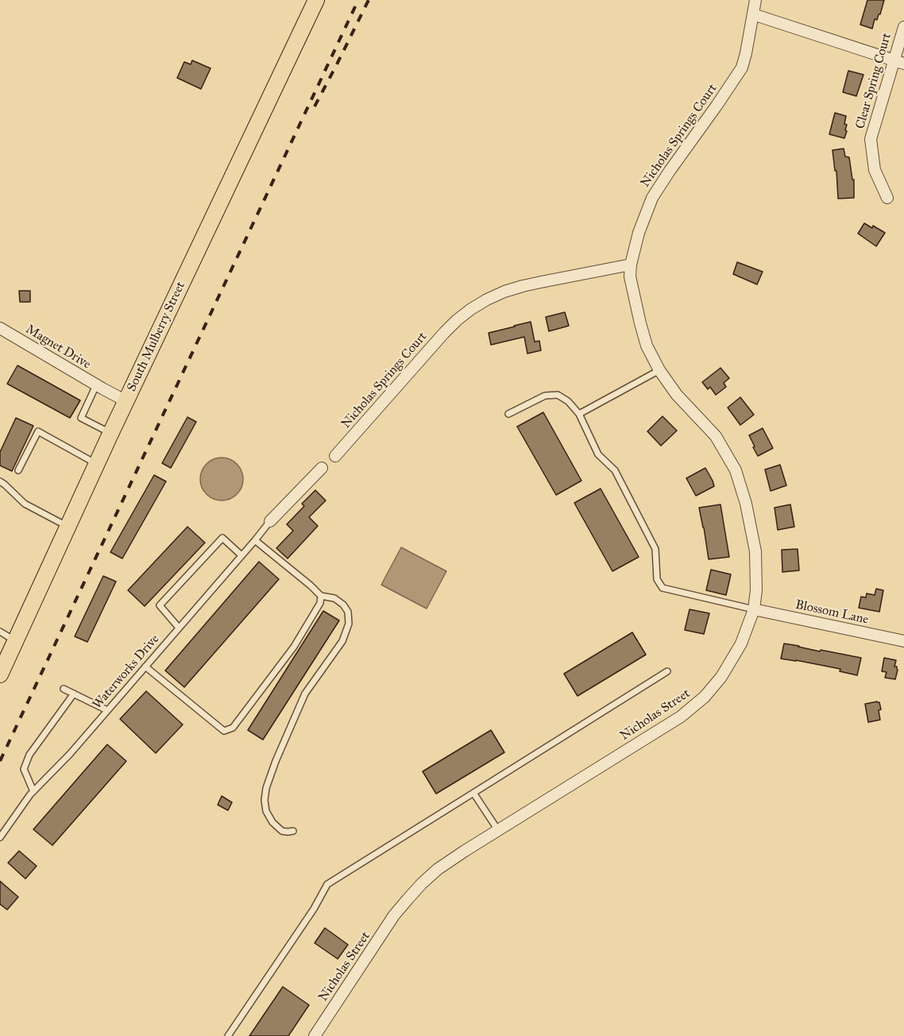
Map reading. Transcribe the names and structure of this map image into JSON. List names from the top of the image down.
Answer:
{
  "streets": {
    "main road": ["South Mulberry Street"],
    "street": [
      "Clear Spring Court",
      "Nicholas Springs Court",
      "Magnet Drive",
      "Blossom Lane",
      "Nicholas Street"
    ],
    "lane": ["Waterworks Drive"]
  },
  "crossings": [
    ["Nicholas Springs Court", "Nicholas Street"],
    ["South Mulberry Street", "Magnet Drive"],
    ["Blossom Lane", "Nicholas Street"]
  ]
}
